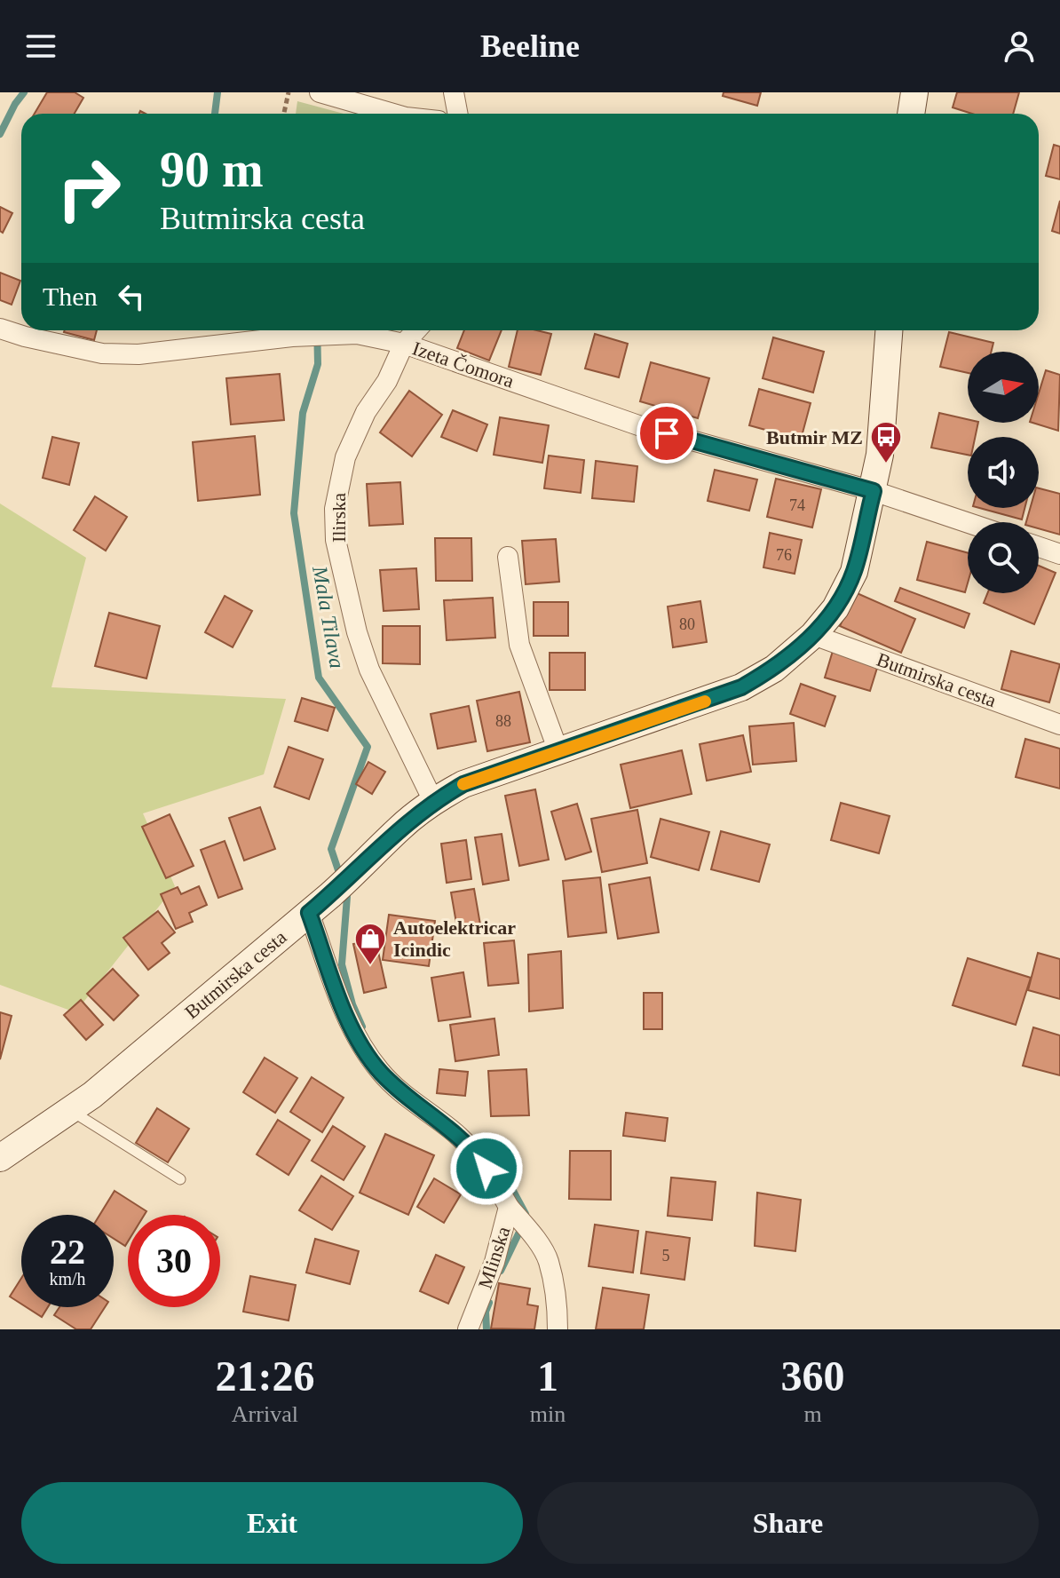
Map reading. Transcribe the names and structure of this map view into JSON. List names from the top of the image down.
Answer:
{
  "streets": {
    "street": [
      "Izeta Čomora",
      "Ilirska",
      "Butmirska cesta",
      "Mlinska"
    ]
  },
  "crossings": [
    ["Izeta Čomora", "Ilirska"],
    ["Izeta Čomora", "Butmirska cesta"],
    ["Ilirska", "Butmirska cesta"],
    ["Butmirska cesta", "Mlinska"]
  ],
  "water": ["Mala Tilava"],
  "places": {
    "bus stop": ["Butmir MZ"],
    "shop": ["Autoelektricar Icindic"]
  },
  "house_numbers": [
    "74",
    "76",
    "80",
    "88",
    "5"
  ],
  "north": "right",
  "page": {
    "header": "Beeline",
    "turn": ["90 m", "Butmirska cesta"],
    "then": "Then",
    "speed": "22 km/h",
    "limit": "30",
    "eta": [
      "21:26",
      "Arrival",
      "1",
      "min",
      "360",
      "m"
    ],
    "buttons": ["Exit", "Share"]
  }
}
